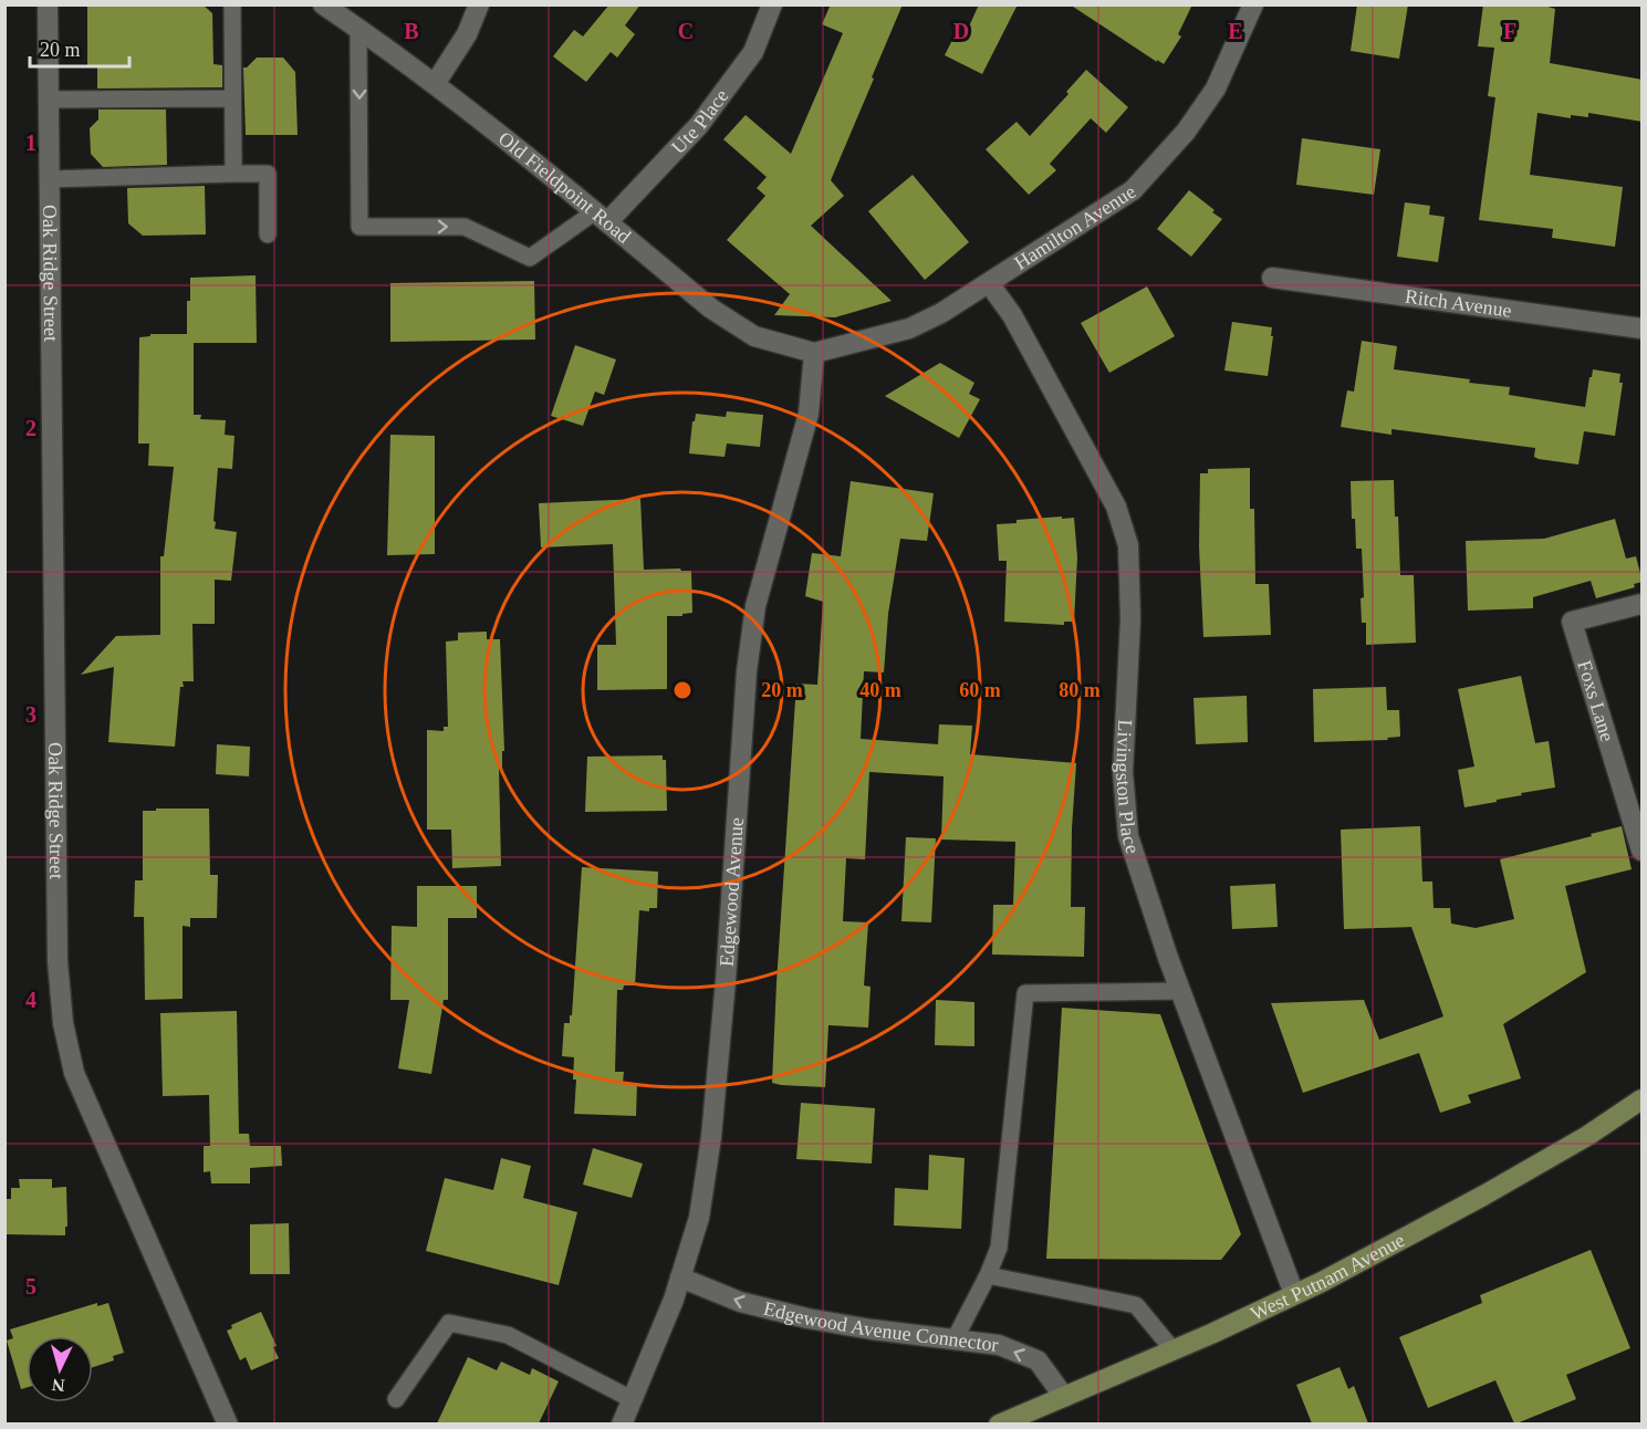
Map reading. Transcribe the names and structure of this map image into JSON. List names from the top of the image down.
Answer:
{
  "streets": {
    "main road": ["West Putnam Avenue"],
    "street": [
      "Ute Place",
      "Old Fieldpoint Road",
      "Hamilton Avenue",
      "Oak Ridge Street",
      "Ritch Avenue",
      "Foxs Lane",
      "Livingston Place",
      "Edgewood Avenue",
      "Edgewood Avenue Connector"
    ]
  },
  "crossings": [
    ["Ute Place", "Old Fieldpoint Road"],
    ["Old Fieldpoint Road", "Hamilton Avenue"],
    ["Old Fieldpoint Road", "Edgewood Avenue"],
    ["Hamilton Avenue", "Livingston Place"],
    ["Hamilton Avenue", "Edgewood Avenue"],
    ["Livingston Place", "West Putnam Avenue"],
    ["Edgewood Avenue", "Edgewood Avenue Connector"],
    ["West Putnam Avenue", "Edgewood Avenue Connector"]
  ],
  "one_way": ["Edgewood Avenue Connector"],
  "scale_bar": "20 m",
  "north": "bottom",
  "grid": {
    "columns": [
      "B",
      "C",
      "D",
      "E",
      "F"
    ],
    "rows": [
      "1",
      "2",
      "3",
      "4",
      "5"
    ]
  },
  "rings": [
    "20 m",
    "40 m",
    "60 m",
    "80 m"
  ]
}
